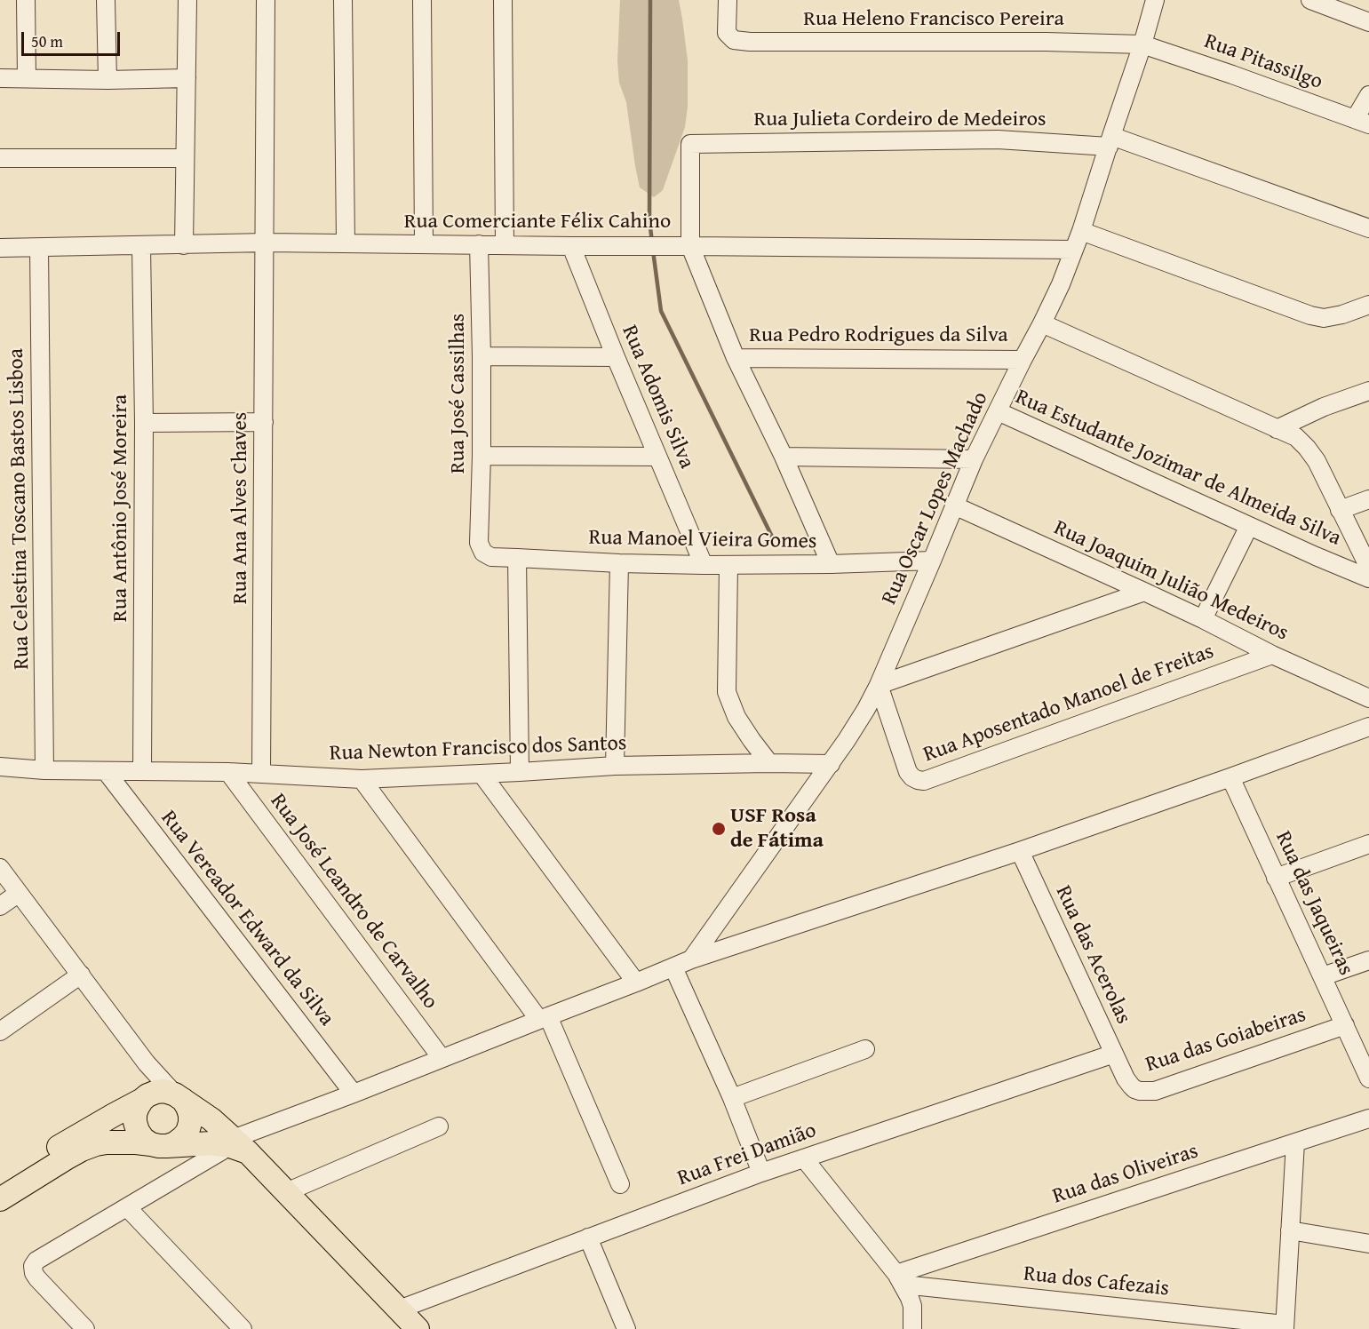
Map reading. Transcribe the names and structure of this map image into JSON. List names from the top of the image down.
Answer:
{
  "streets": {
    "street": [
      "Rua Heleno Francisco Pereira",
      "Rua Pitassilgo",
      "Rua Julieta Cordeiro de Medeiros",
      "Rua Comerciante Félix Cahino",
      "Rua Pedro Rodrigues da Silva",
      "Rua José Cassilhas",
      "Rua Adomis Silva",
      "Rua Estudante Jozimar de Almeida Silva",
      "Rua Oscar Lopes Machado",
      "Rua Antônio José Moreira",
      "Rua Ana Alves Chaves",
      "Rua Celestina Toscano Bastos Lisboa",
      "Rua Manoel Vieira Gomes",
      "Rua Joaquim Julião Medeiros",
      "Rua Aposentado Manoel de Freitas",
      "Rua Newton Francisco dos Santos",
      "Rua José Leandro de Carvalho",
      "Rua das Jaqueiras",
      "Rua Vereador Edward da Silva",
      "Rua das Acerolas",
      "Rua das Goiabeiras",
      "Rua Frei Damião",
      "Rua das Oliveiras",
      "Rua dos Cafezais"
    ]
  },
  "crossings": [
    ["Rua Heleno Francisco Pereira", "Rua Pitassilgo"],
    ["Rua Heleno Francisco Pereira", "Rua Oscar Lopes Machado"],
    ["Rua Pitassilgo", "Rua Oscar Lopes Machado"],
    ["Rua Julieta Cordeiro de Medeiros", "Rua Comerciante Félix Cahino"],
    ["Rua Julieta Cordeiro de Medeiros", "Rua Oscar Lopes Machado"],
    ["Rua Comerciante Félix Cahino", "Rua José Cassilhas"],
    ["Rua Comerciante Félix Cahino", "Rua Adomis Silva"],
    ["Rua Comerciante Félix Cahino", "Rua Oscar Lopes Machado"],
    ["Rua Comerciante Félix Cahino", "Rua Antônio José Moreira"],
    ["Rua Comerciante Félix Cahino", "Rua Ana Alves Chaves"],
    ["Rua Comerciante Félix Cahino", "Rua Celestina Toscano Bastos Lisboa"],
    ["Rua Pedro Rodrigues da Silva", "Rua Oscar Lopes Machado"],
    ["Rua José Cassilhas", "Rua Manoel Vieira Gomes"],
    ["Rua Adomis Silva", "Rua Manoel Vieira Gomes"],
    ["Rua Estudante Jozimar de Almeida Silva", "Rua Oscar Lopes Machado"],
    ["Rua Oscar Lopes Machado", "Rua Manoel Vieira Gomes"],
    ["Rua Oscar Lopes Machado", "Rua Joaquim Julião Medeiros"],
    ["Rua Oscar Lopes Machado", "Rua Aposentado Manoel de Freitas"],
    ["Rua Oscar Lopes Machado", "Rua Newton Francisco dos Santos"],
    ["Rua Antônio José Moreira", "Rua Newton Francisco dos Santos"],
    ["Rua Ana Alves Chaves", "Rua Newton Francisco dos Santos"],
    ["Rua Celestina Toscano Bastos Lisboa", "Rua Newton Francisco dos Santos"],
    ["Rua Joaquim Julião Medeiros", "Rua Aposentado Manoel de Freitas"],
    ["Rua Newton Francisco dos Santos", "Rua José Leandro de Carvalho"],
    ["Rua Newton Francisco dos Santos", "Rua Vereador Edward da Silva"],
    ["Rua das Jaqueiras", "Rua das Goiabeiras"],
    ["Rua das Acerolas", "Rua das Goiabeiras"],
    ["Rua das Acerolas", "Rua Frei Damião"],
    ["Rua das Oliveiras", "Rua dos Cafezais"]
  ],
  "places": ["USF Rosa de Fátima"],
  "scale_bar": "50 m"
}
